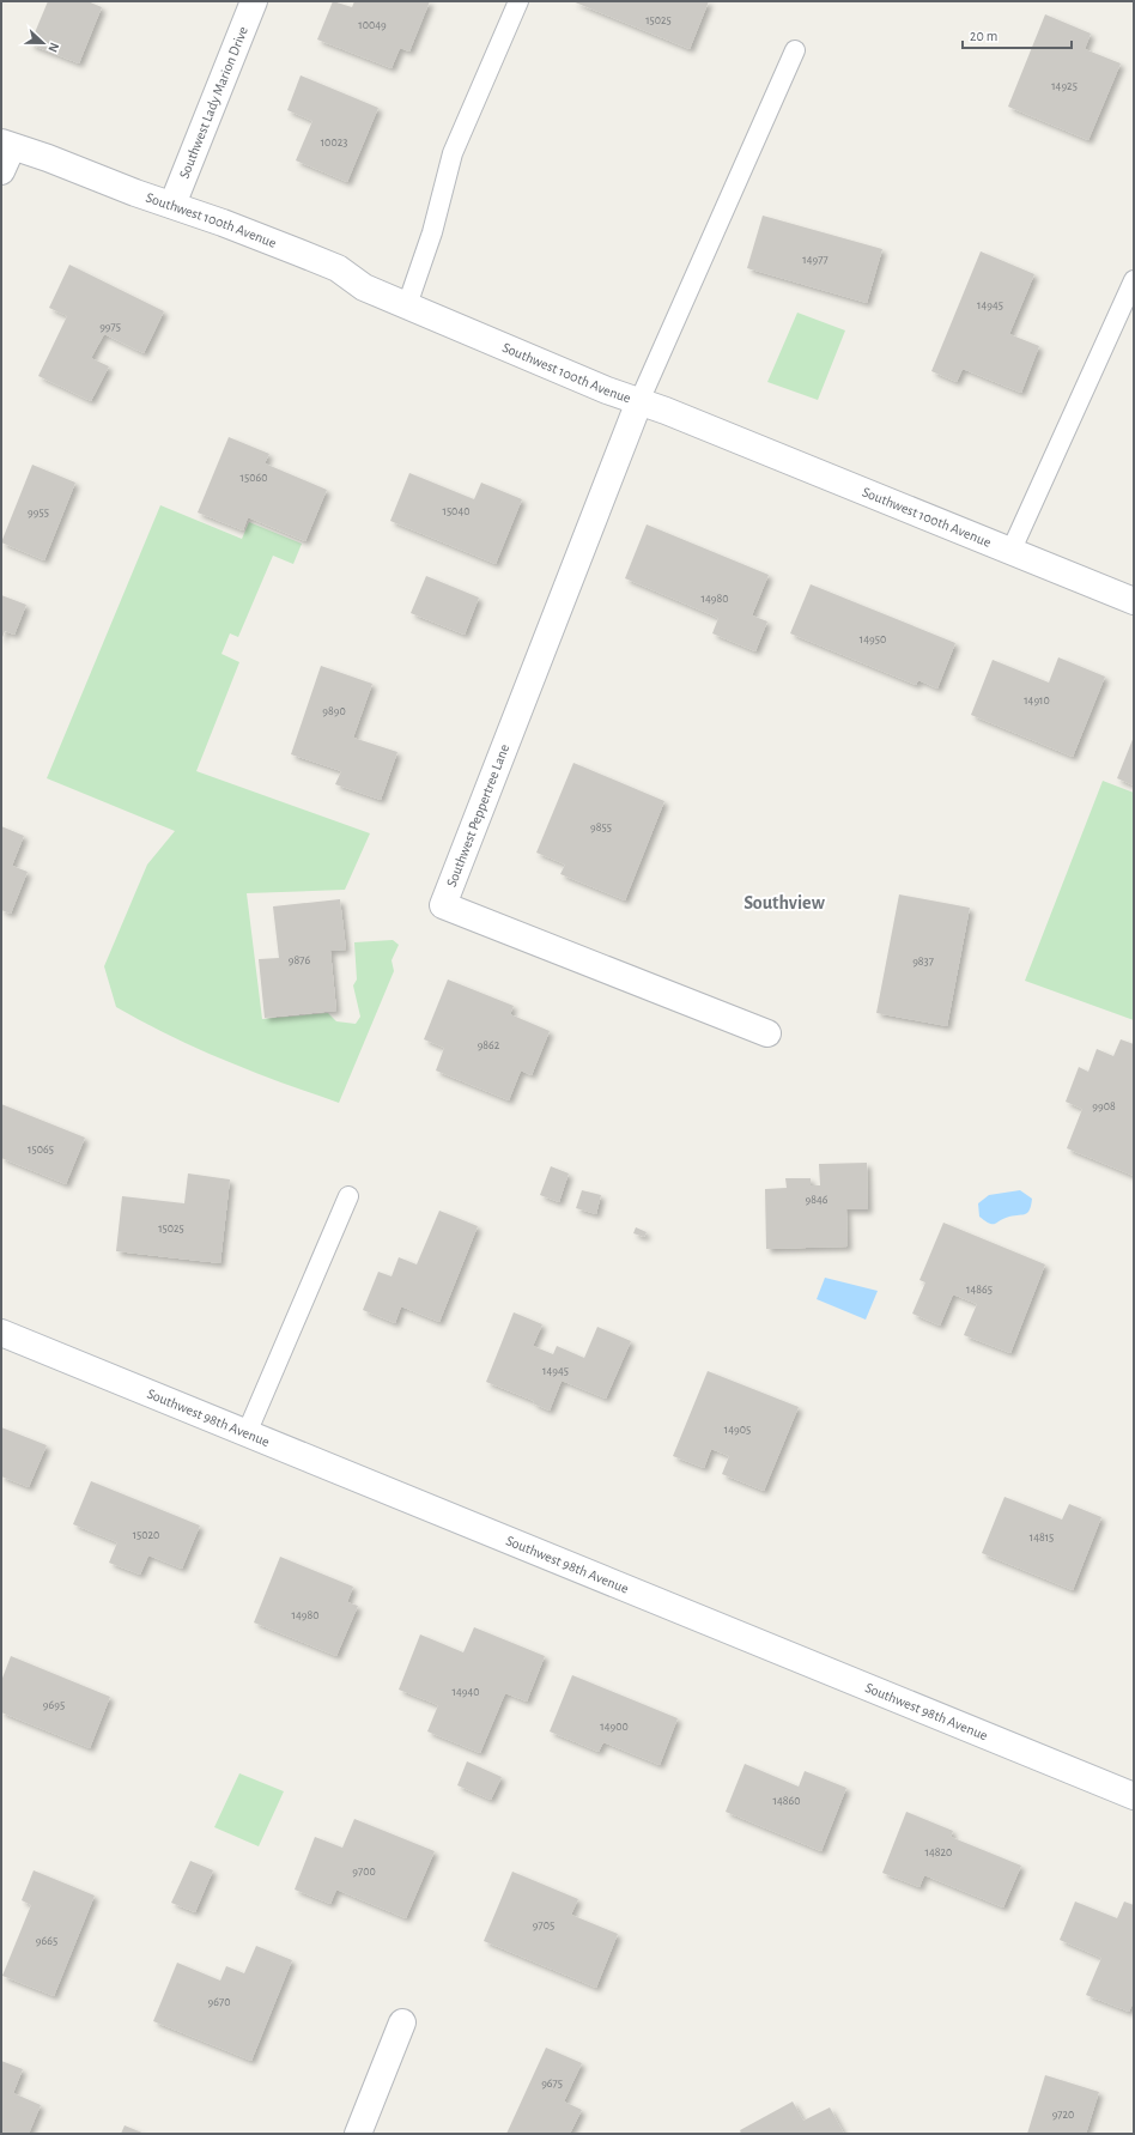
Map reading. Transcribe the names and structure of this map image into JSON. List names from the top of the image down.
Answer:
{
  "streets": {
    "street": [
      "Southwest Lady Marion Drive",
      "Southwest 100th Avenue",
      "Southwest Peppertree Lane",
      "Southwest 98th Avenue"
    ]
  },
  "crossings": [
    ["Southwest Lady Marion Drive", "Southwest 100th Avenue"],
    ["Southwest 100th Avenue", "Southwest Peppertree Lane"]
  ],
  "districts": ["Southview"],
  "house_numbers": [
    "15025",
    "10049",
    "14925",
    "10023",
    "14977",
    "14945",
    "9975",
    "15060",
    "15040",
    "9955",
    "14980",
    "14950",
    "14910",
    "9890",
    "9855",
    "9876",
    "9837",
    "9862",
    "9908",
    "15065",
    "9846",
    "15025",
    "14865",
    "14945",
    "14905",
    "15020",
    "14815",
    "14980",
    "14940",
    "9695",
    "14900",
    "14860",
    "14820",
    "9700",
    "9705",
    "9665",
    "9670",
    "9675",
    "9720"
  ],
  "scale_bar": "20 m",
  "north": "right"
}
